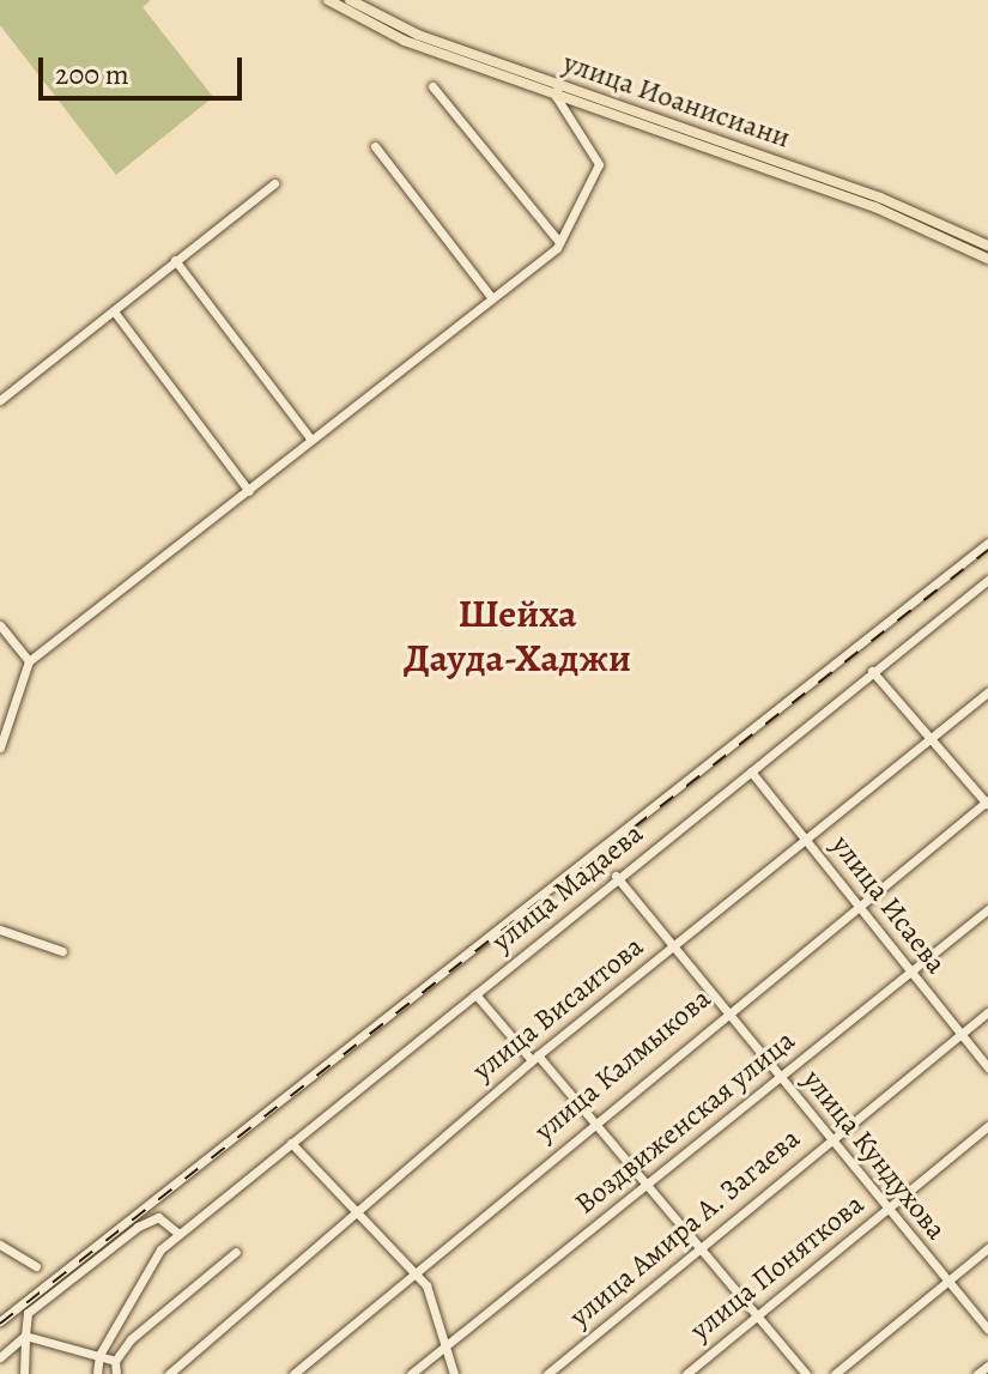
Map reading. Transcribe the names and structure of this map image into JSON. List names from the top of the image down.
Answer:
{
  "streets": {
    "main road": ["улица Иоанисиани"],
    "street": [
      "улица Мадаева",
      "улица Исаева",
      "улица Висаитова",
      "улица Калмыкова",
      "Воздвиженская улица",
      "улица Кундухова",
      "улица Амира А. Загаева",
      "улица Поняткова"
    ]
  },
  "crossings": [
    ["улица Мадаева", "улица Исаева"],
    ["улица Мадаева", "улица Кундухова"],
    ["улица Исаева", "улица Висаитова"],
    ["улица Исаева", "улица Калмыкова"],
    ["улица Исаева", "Воздвиженская улица"],
    ["улица Исаева", "улица Амира А. Загаева"],
    ["улица Висаитова", "улица Кундухова"],
    ["улица Калмыкова", "улица Кундухова"],
    ["Воздвиженская улица", "улица Кундухова"],
    ["улица Кундухова", "улица Амира А. Загаева"],
    ["улица Кундухова", "улица Поняткова"]
  ],
  "districts": ["Шейха Дауда-Хаджи"],
  "scale_bar": "200 m"
}
